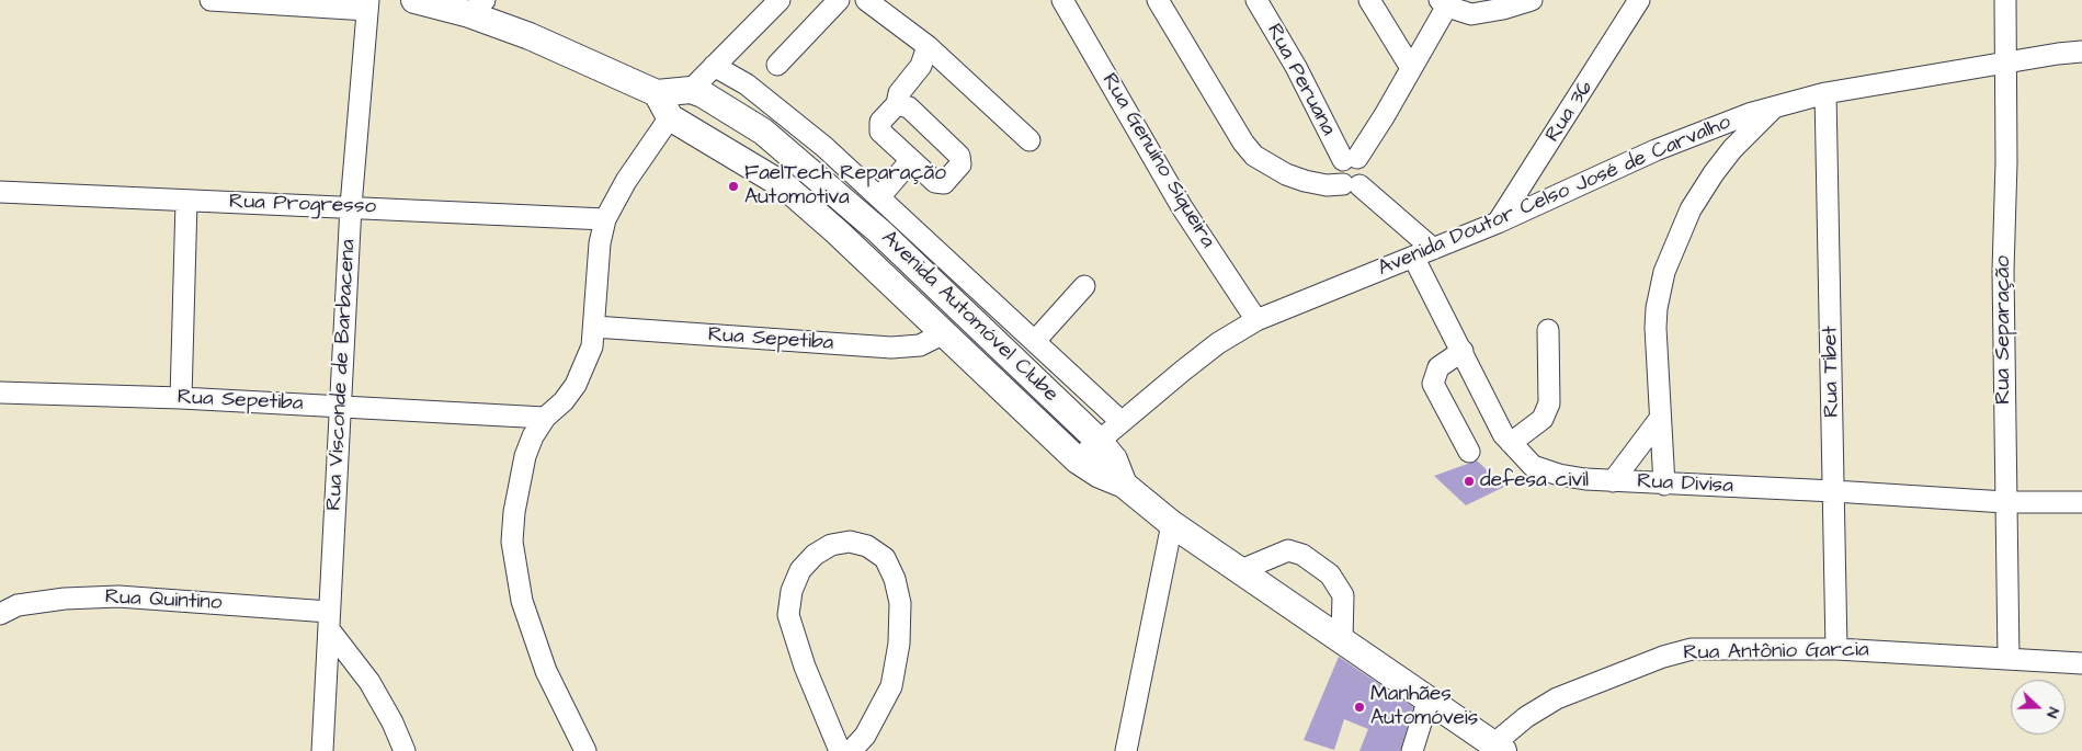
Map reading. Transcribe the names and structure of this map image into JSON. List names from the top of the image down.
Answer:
{
  "streets": {
    "main road": ["Avenida Automóvel Clube"],
    "street": [
      "Rua Peruana",
      "Rua 36",
      "Rua Genuíno Siqueira",
      "Avenida Doutor Celso José de Carvalho",
      "Rua Progresso",
      "Rua Separação",
      "Rua Sepetiba",
      "Rua Tibet",
      "Rua Visconde de Barbacena",
      "Rua Divisa",
      "Rua Quintino",
      "Rua Antônio Garcia"
    ]
  },
  "crossings": [
    ["Rua 36", "Avenida Doutor Celso José de Carvalho"],
    ["Rua Genuíno Siqueira", "Avenida Doutor Celso José de Carvalho"],
    ["Avenida Doutor Celso José de Carvalho", "Avenida Automóvel Clube"],
    ["Avenida Doutor Celso José de Carvalho", "Rua Separação"],
    ["Avenida Doutor Celso José de Carvalho", "Rua Tibet"],
    ["Avenida Doutor Celso José de Carvalho", "Rua Divisa"],
    ["Rua Progresso", "Rua Visconde de Barbacena"],
    ["Avenida Automóvel Clube", "Rua Sepetiba"],
    ["Avenida Automóvel Clube", "Rua Antônio Garcia"],
    ["Rua Separação", "Rua Divisa"],
    ["Rua Separação", "Rua Antônio Garcia"],
    ["Rua Sepetiba", "Rua Visconde de Barbacena"],
    ["Rua Tibet", "Rua Divisa"],
    ["Rua Tibet", "Rua Antônio Garcia"],
    ["Rua Visconde de Barbacena", "Rua Quintino"]
  ],
  "places": ["FaelTech Reparação Automotiva", "defesa civil", "Manhães Automóveis"],
  "north": "right"
}
